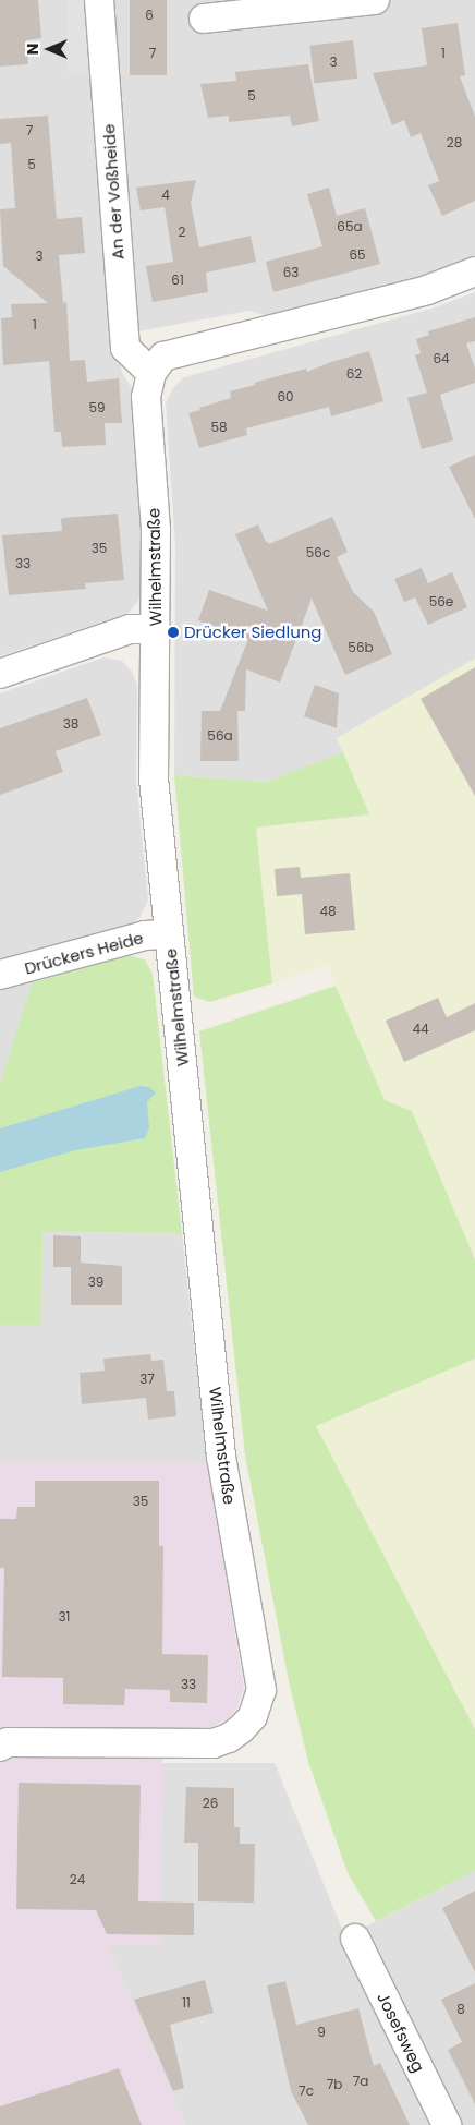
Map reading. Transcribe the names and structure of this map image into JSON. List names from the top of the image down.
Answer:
{
  "streets": {
    "street": [
      "An der Voßheide",
      "Wilhelmstraße",
      "Drückers Heide",
      "Josefsweg"
    ]
  },
  "crossings": [
    ["An der Voßheide", "Wilhelmstraße"],
    ["Wilhelmstraße", "Drückers Heide"]
  ],
  "places": ["Drücker Siedlung"],
  "house_numbers": [
    "6",
    "7",
    "1",
    "3",
    "5",
    "7",
    "28",
    "5",
    "4",
    "65a",
    "2",
    "65",
    "3",
    "63",
    "61",
    "1",
    "64",
    "62",
    "60",
    "59",
    "58",
    "35",
    "56c",
    "33",
    "56e",
    "56b",
    "38",
    "56a",
    "48",
    "44",
    "39",
    "37",
    "35",
    "31",
    "33",
    "26",
    "24",
    "11",
    "8",
    "9",
    "7a",
    "7b",
    "7c"
  ],
  "north": "left"
}
